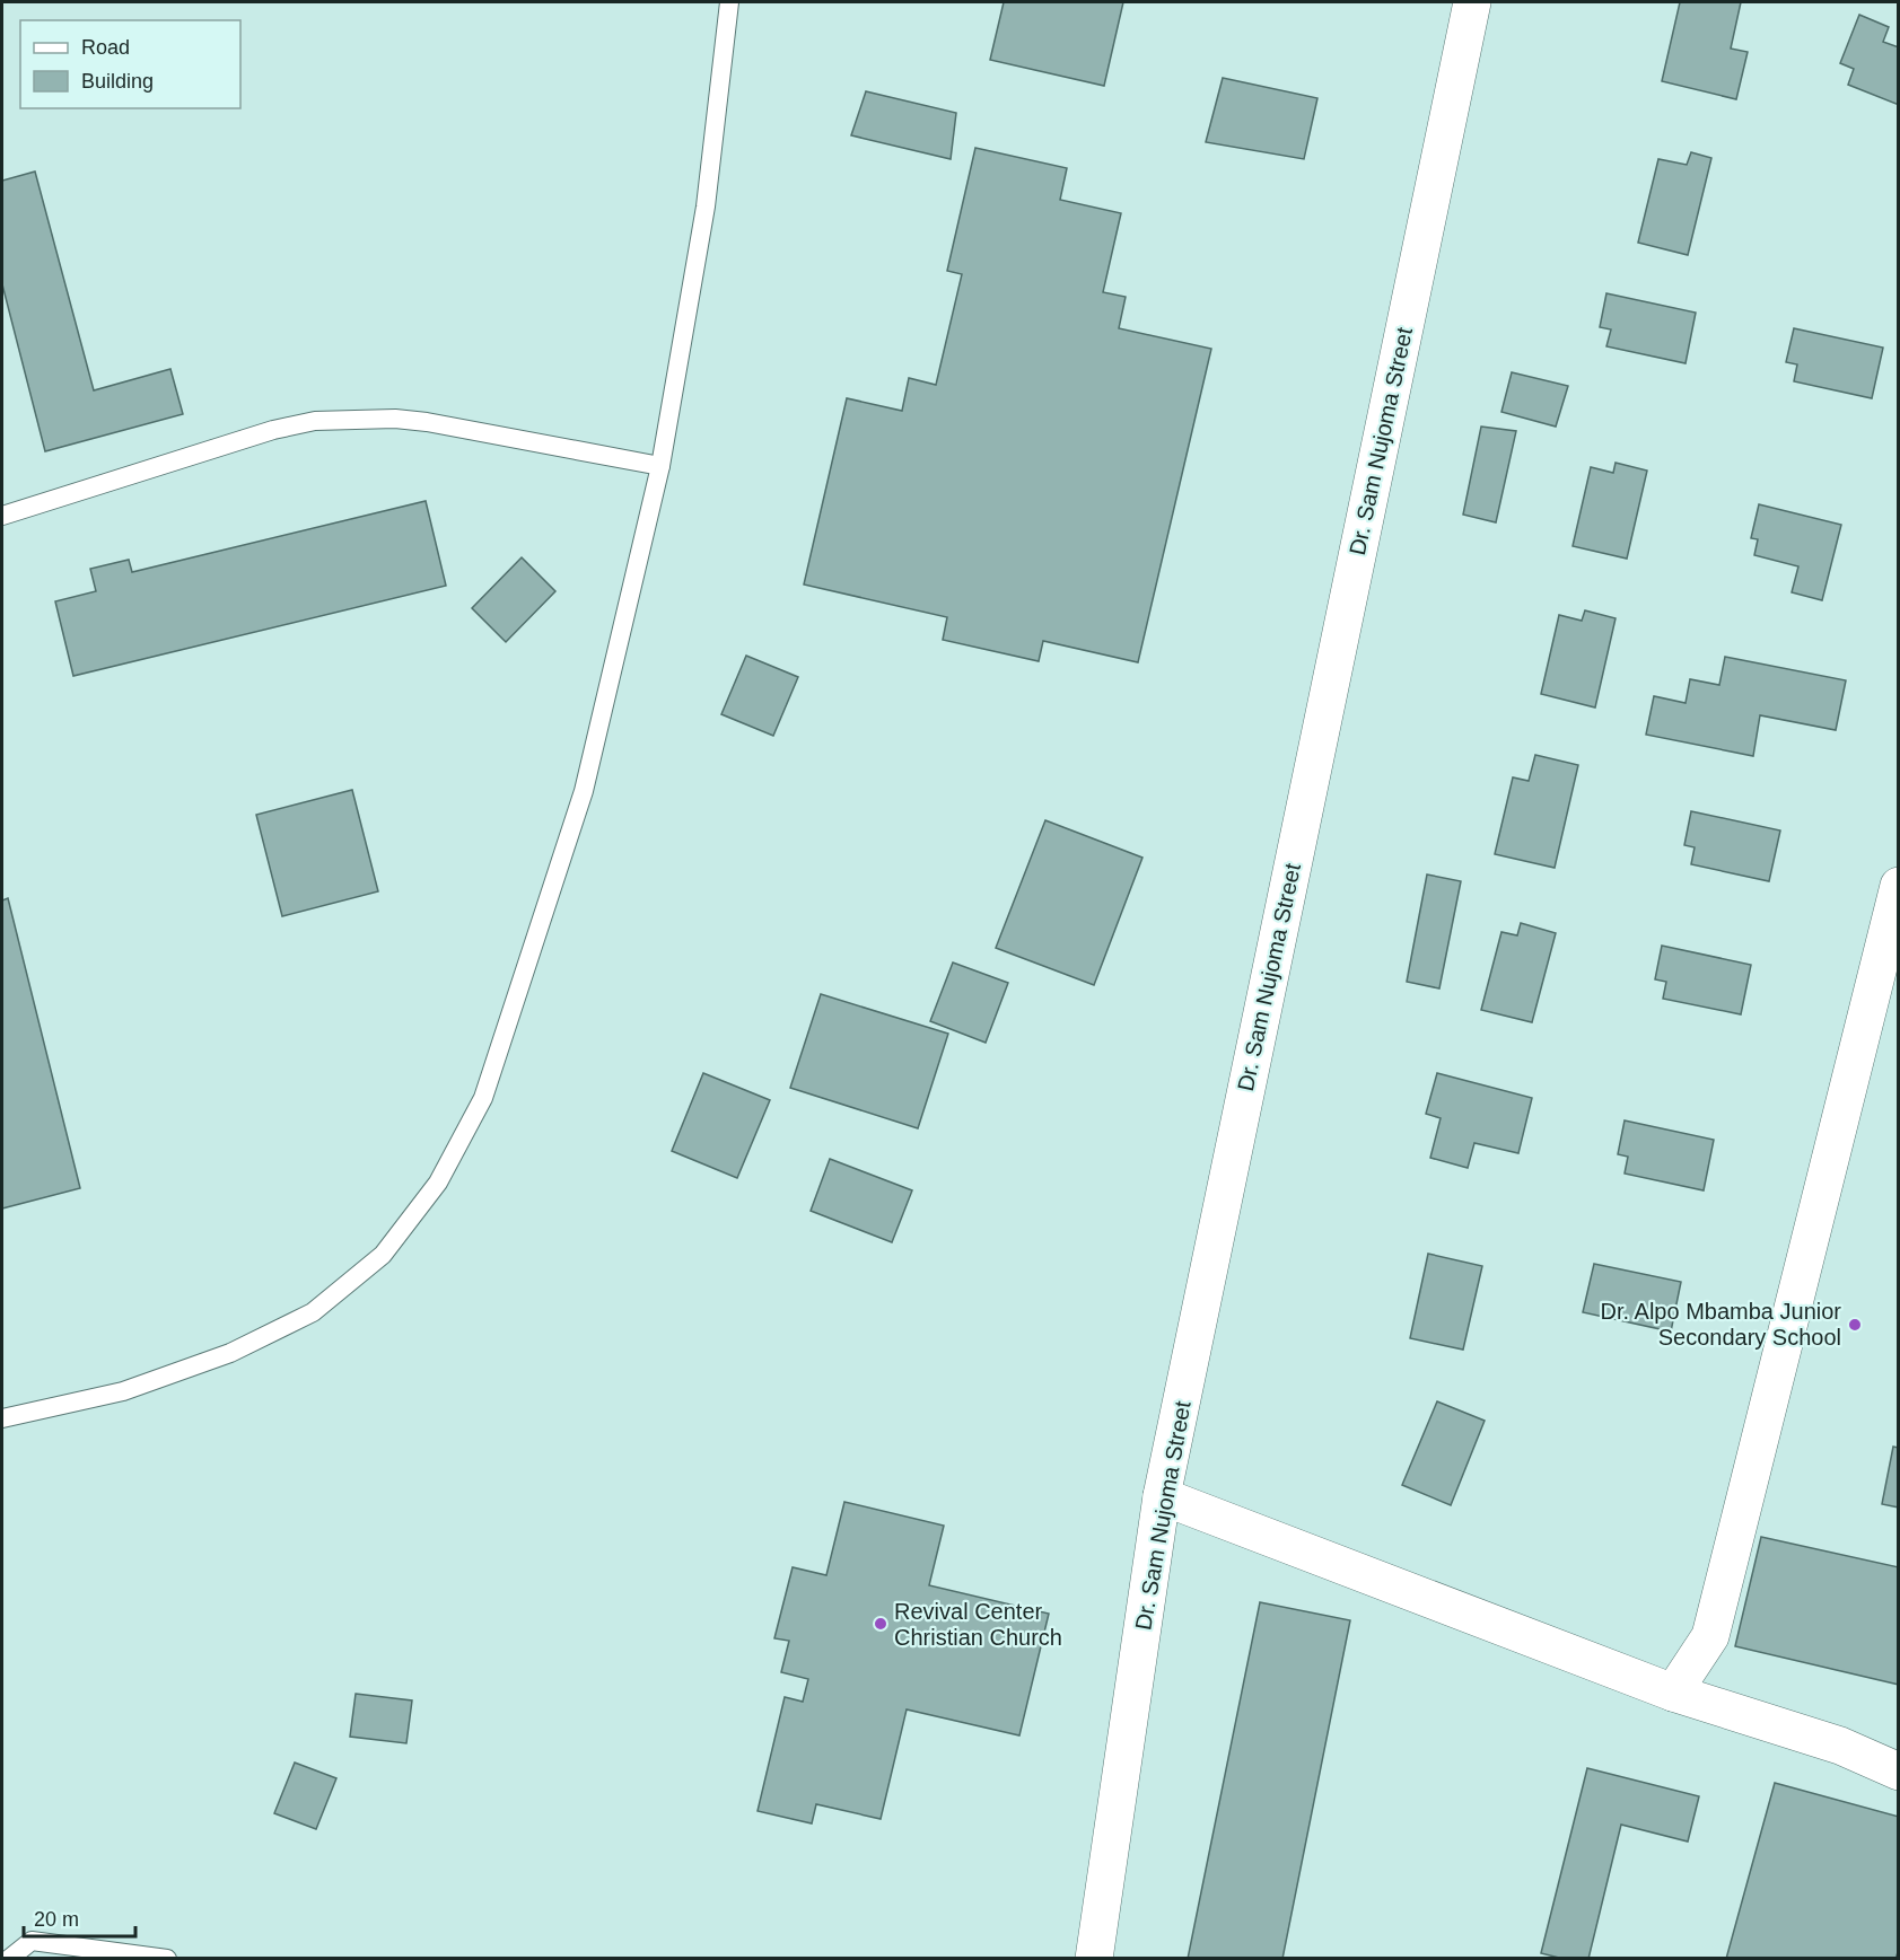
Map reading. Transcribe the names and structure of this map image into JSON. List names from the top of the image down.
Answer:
{
  "streets": {
    "street": ["Dr. Sam Nujoma Street"]
  },
  "places": ["Dr. Alpo Mbamba Junior Secondary School", "Revival Center Christian Church"],
  "legend": ["Road", "Building"],
  "scale_bar": "20 m"
}
